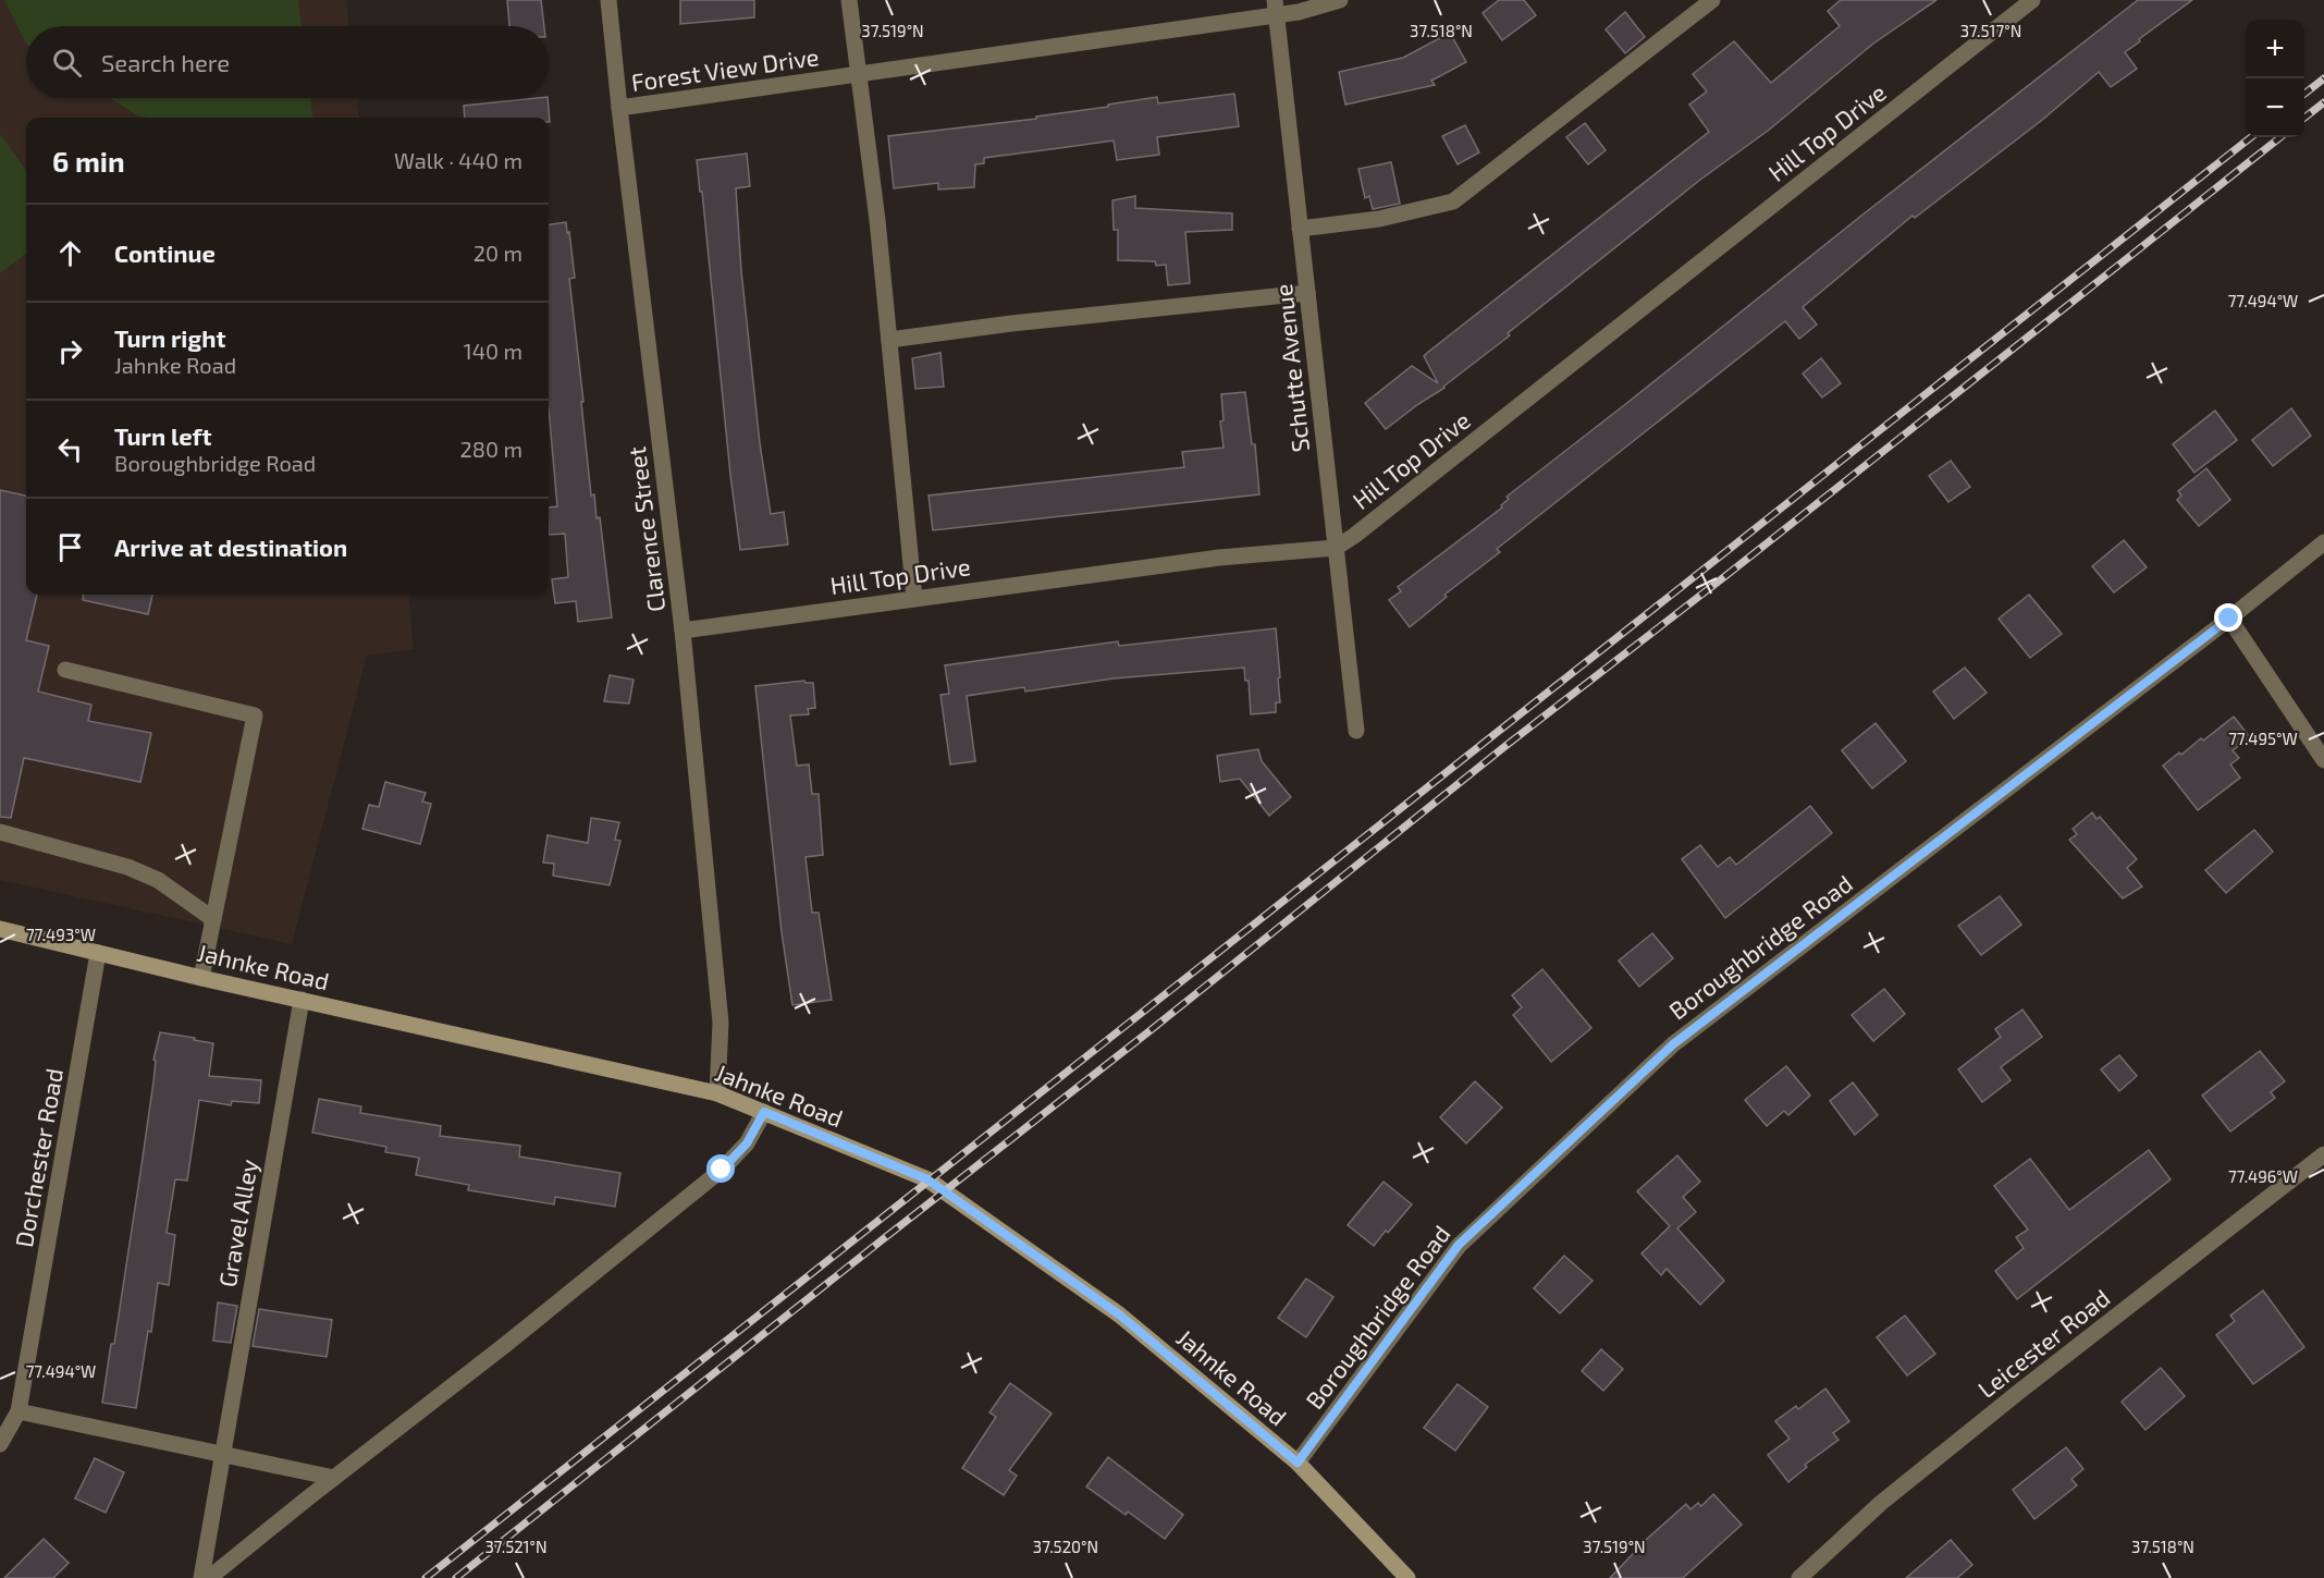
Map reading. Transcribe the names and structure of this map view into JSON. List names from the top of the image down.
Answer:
{
  "streets": {
    "main road": ["Jahnke Road"],
    "street": [
      "Forest View Drive",
      "Hill Top Drive",
      "Schutte Avenue",
      "Clarence Street",
      "Boroughbridge Road",
      "Dorchester Road",
      "Gravel Alley",
      "Leicester Road"
    ]
  },
  "crossings": [
    ["Forest View Drive", "Schutte Avenue"],
    ["Forest View Drive", "Clarence Street"],
    ["Hill Top Drive", "Schutte Avenue"],
    ["Hill Top Drive", "Clarence Street"],
    ["Clarence Street", "Jahnke Road"],
    ["Boroughbridge Road", "Jahnke Road"],
    ["Jahnke Road", "Dorchester Road"],
    ["Jahnke Road", "Gravel Alley"]
  ],
  "page": {
    "map_buttons": ["+", "−"],
    "search": "Search here",
    "heading": ["6 min", "Walk · 440 m"],
    "list": [
      ["Continue", "20 m"],
      ["Turn right", "Jahnke Road", "140 m"],
      ["Turn left", "Boroughbridge Road", "280 m"],
      "Arrive at destination"
    ]
  },
  "coordinates": [
    "37.517°N",
    "37.519°N",
    "37.518°N",
    "77.494°W",
    "77.495°W",
    "77.493°W",
    "77.496°W",
    "37.521°N",
    "37.520°N"
  ]
}
